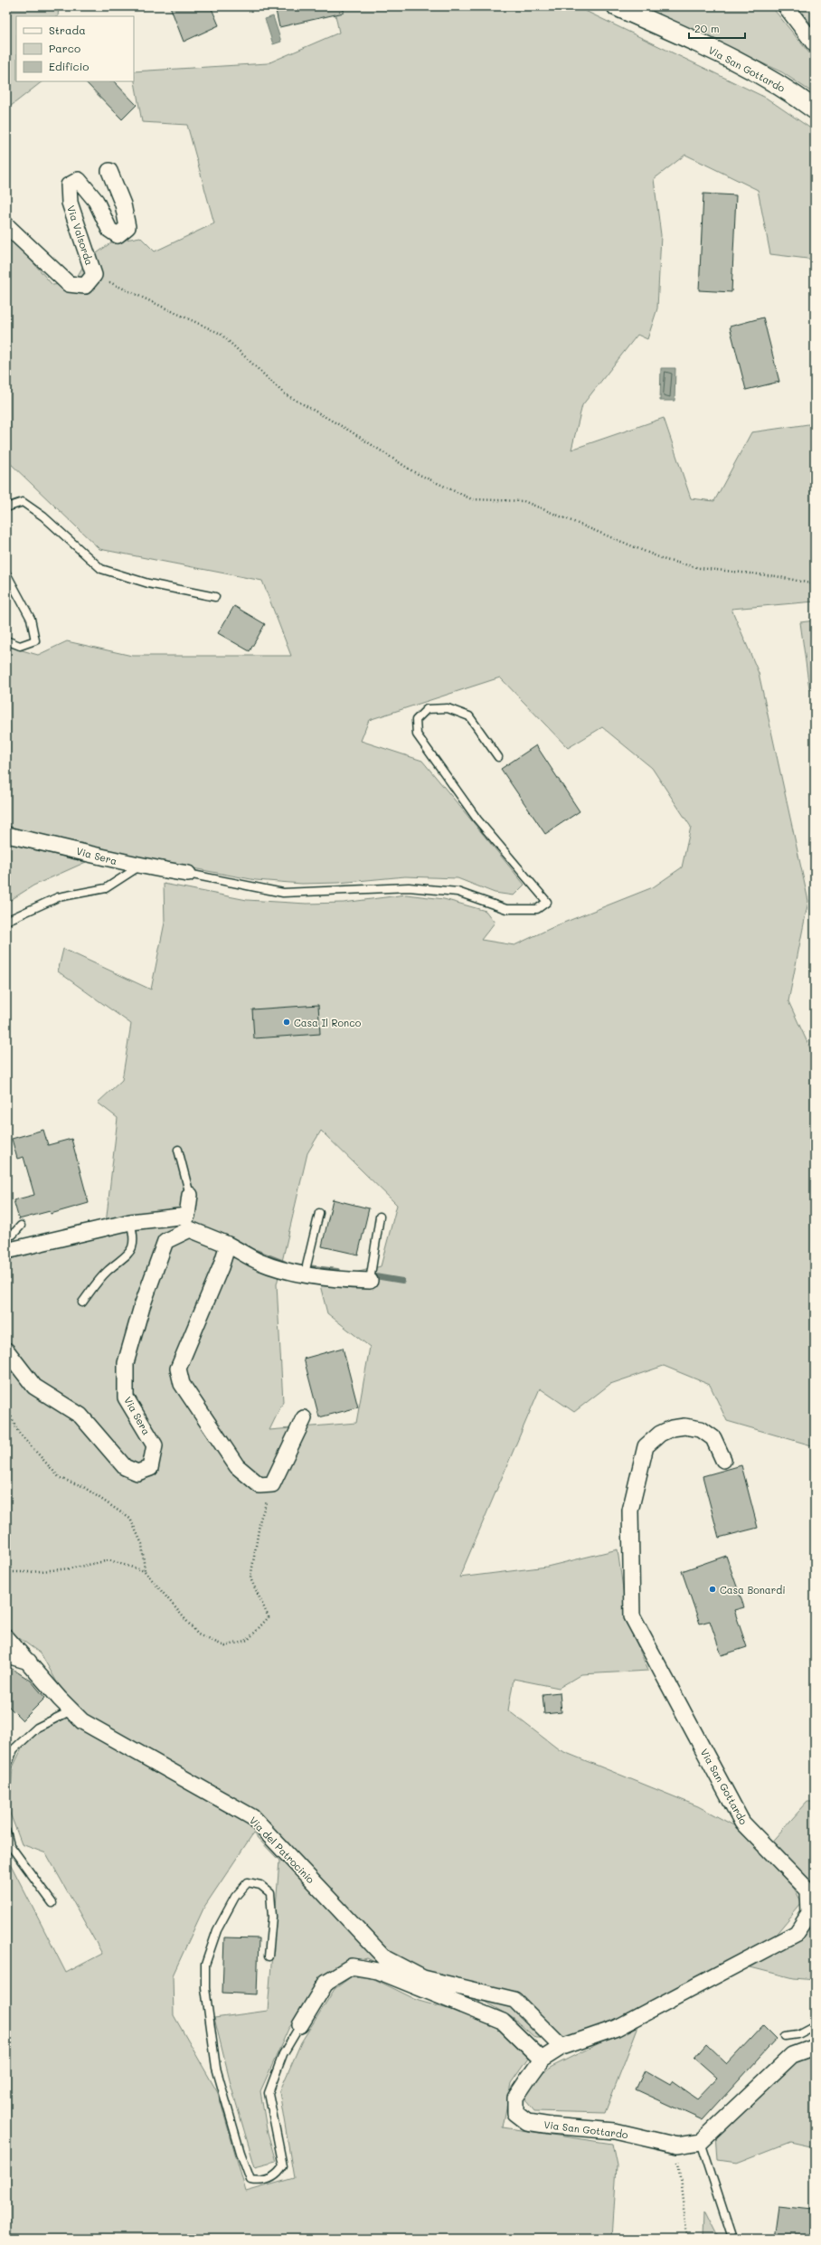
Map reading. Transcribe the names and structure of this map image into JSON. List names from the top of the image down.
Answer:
{
  "streets": {
    "street": [
      "Via San Gottardo",
      "Via Valsorda",
      "Via Sera",
      "Via del Patrocinio"
    ]
  },
  "crossings": [
    ["Via San Gottardo", "Via del Patrocinio"]
  ],
  "places": ["Casa Il Ronco", "Casa Bonardi"],
  "legend": ["Strada", "Parco", "Edificio"],
  "scale_bar": "20 m"
}
